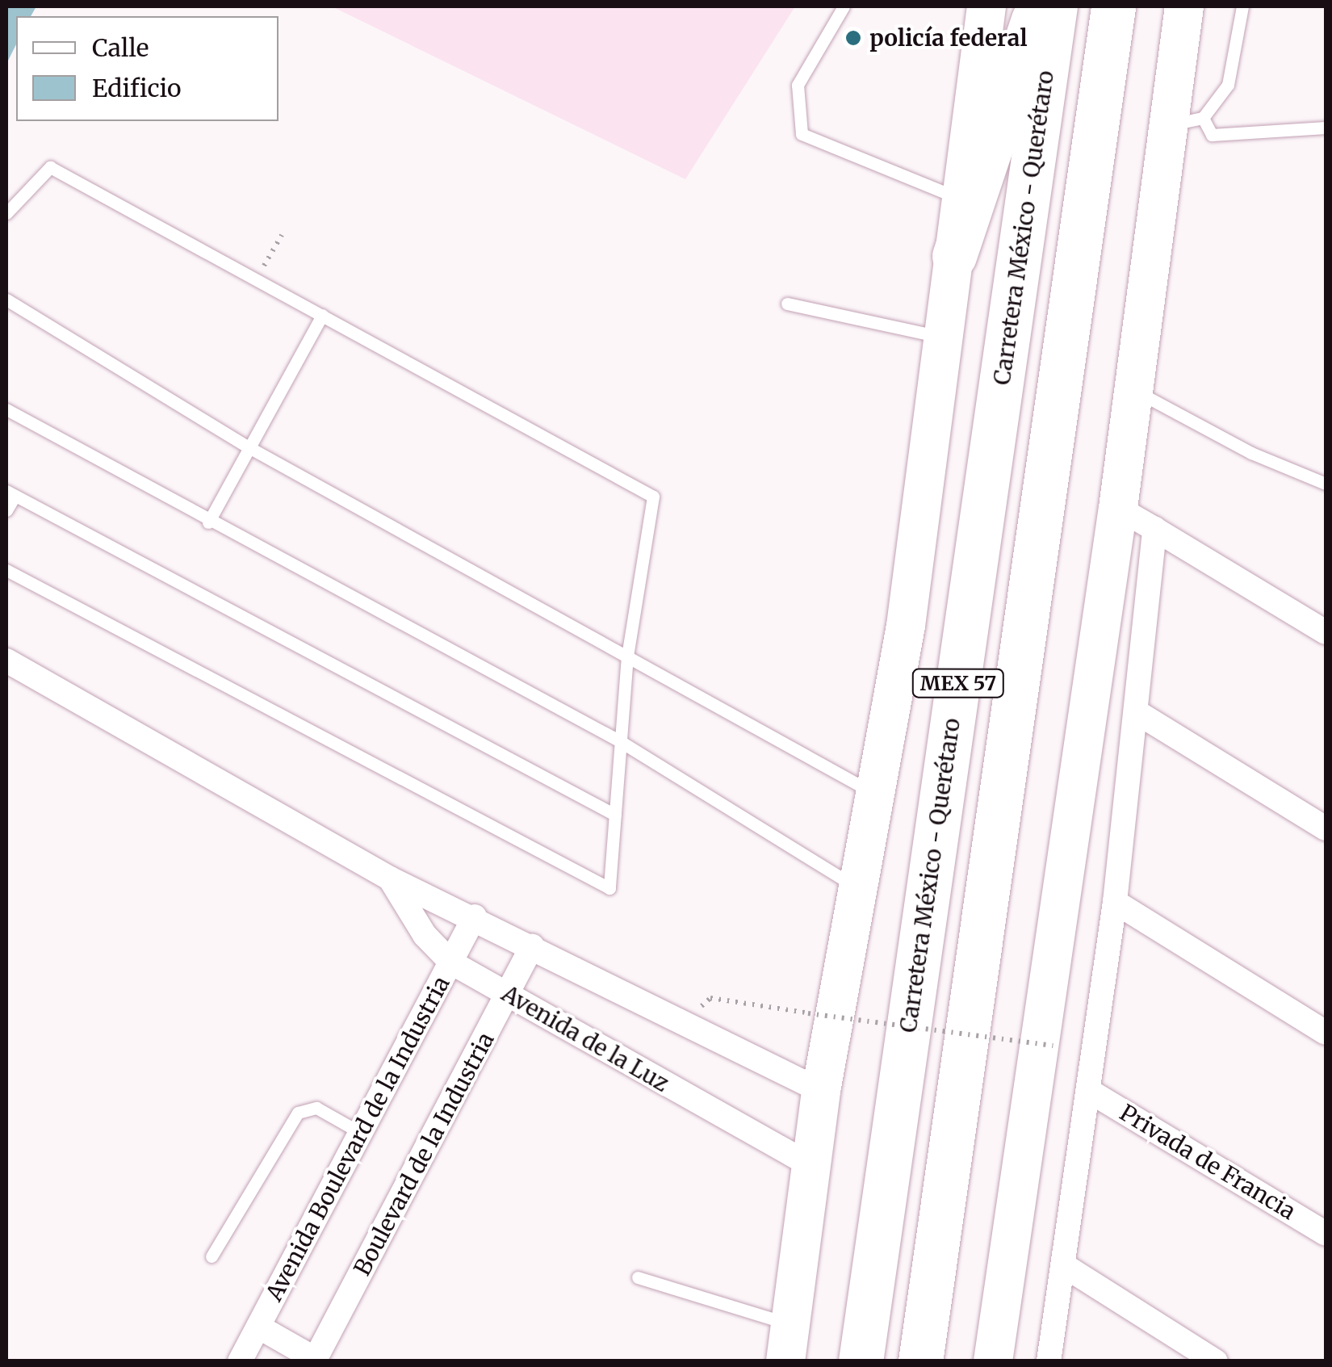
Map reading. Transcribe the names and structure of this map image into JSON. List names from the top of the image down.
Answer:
{
  "streets": {
    "highway": ["Carretera México - Querétaro", "MEX 57"],
    "street": [
      "Avenida de la Luz",
      "Avenida Boulevard de la Industria",
      "Boulevard de la Industria",
      "Privada de Francia"
    ]
  },
  "crossings": [
    ["Avenida de la Luz", "Avenida Boulevard de la Industria"],
    ["Avenida de la Luz", "Boulevard de la Industria"]
  ],
  "places": ["policía federal"],
  "legend": ["Calle", "Edificio"]
}
